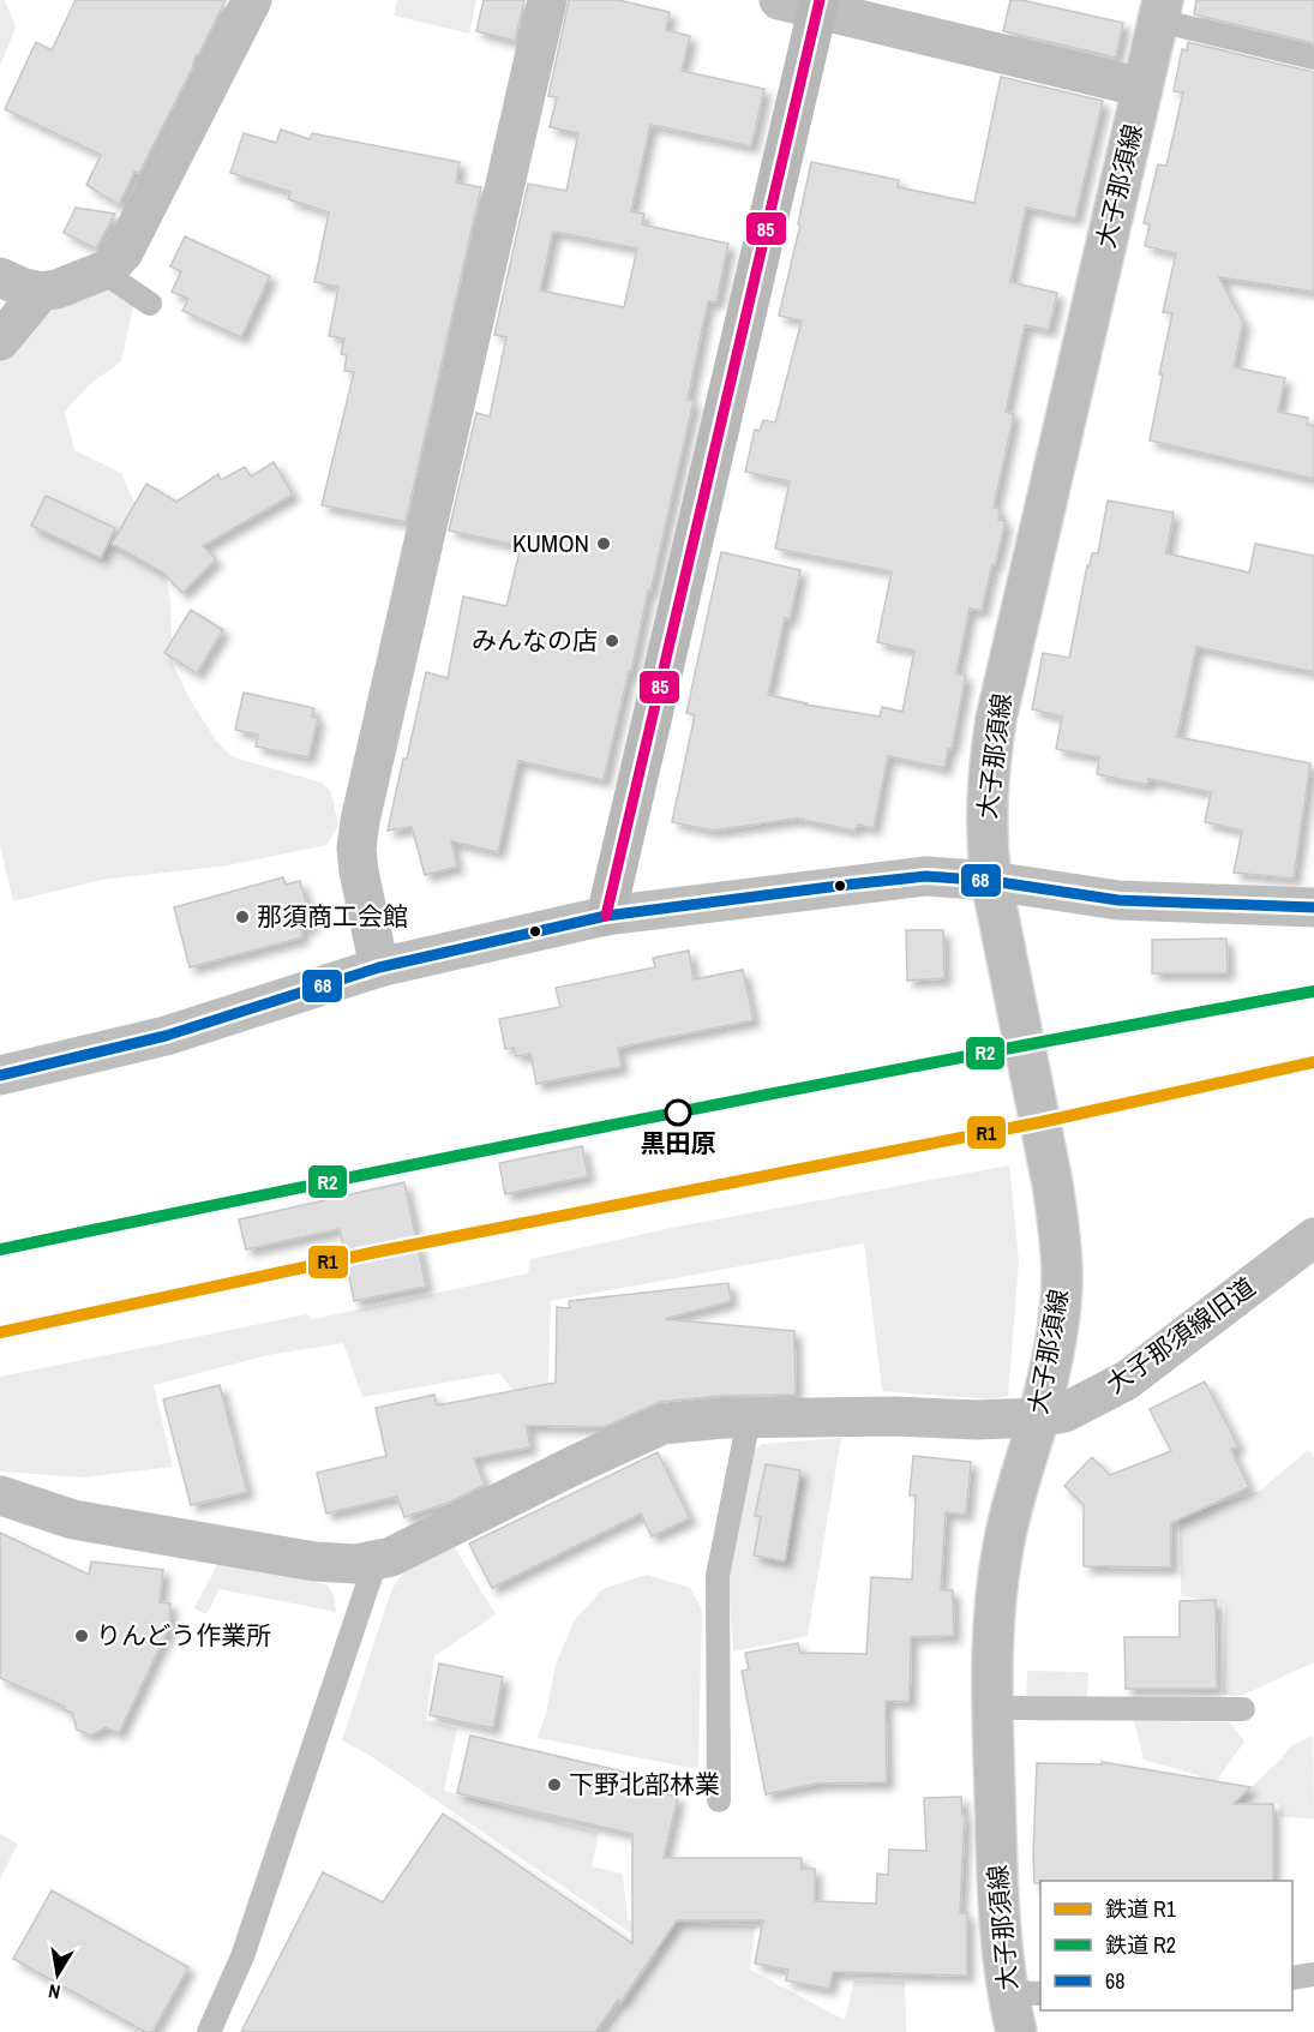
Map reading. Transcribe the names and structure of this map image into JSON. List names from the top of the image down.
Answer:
{
  "streets": {
    "street": ["大子那須線", "大子那須線旧道"]
  },
  "crossings": [
    ["大子那須線", "大子那須線旧道"]
  ],
  "places": [
    "KUMON",
    "みんなの店",
    "那須商工会館",
    "黒田原",
    "りんどう作業所",
    "下野北部林業"
  ],
  "lines": [
    "transit line 85",
    "transit line 68",
    "rail line R2",
    "rail line R1"
  ],
  "legend": ["鉄道 R1", "鉄道 R2", "68"],
  "north": "bottom"
}
